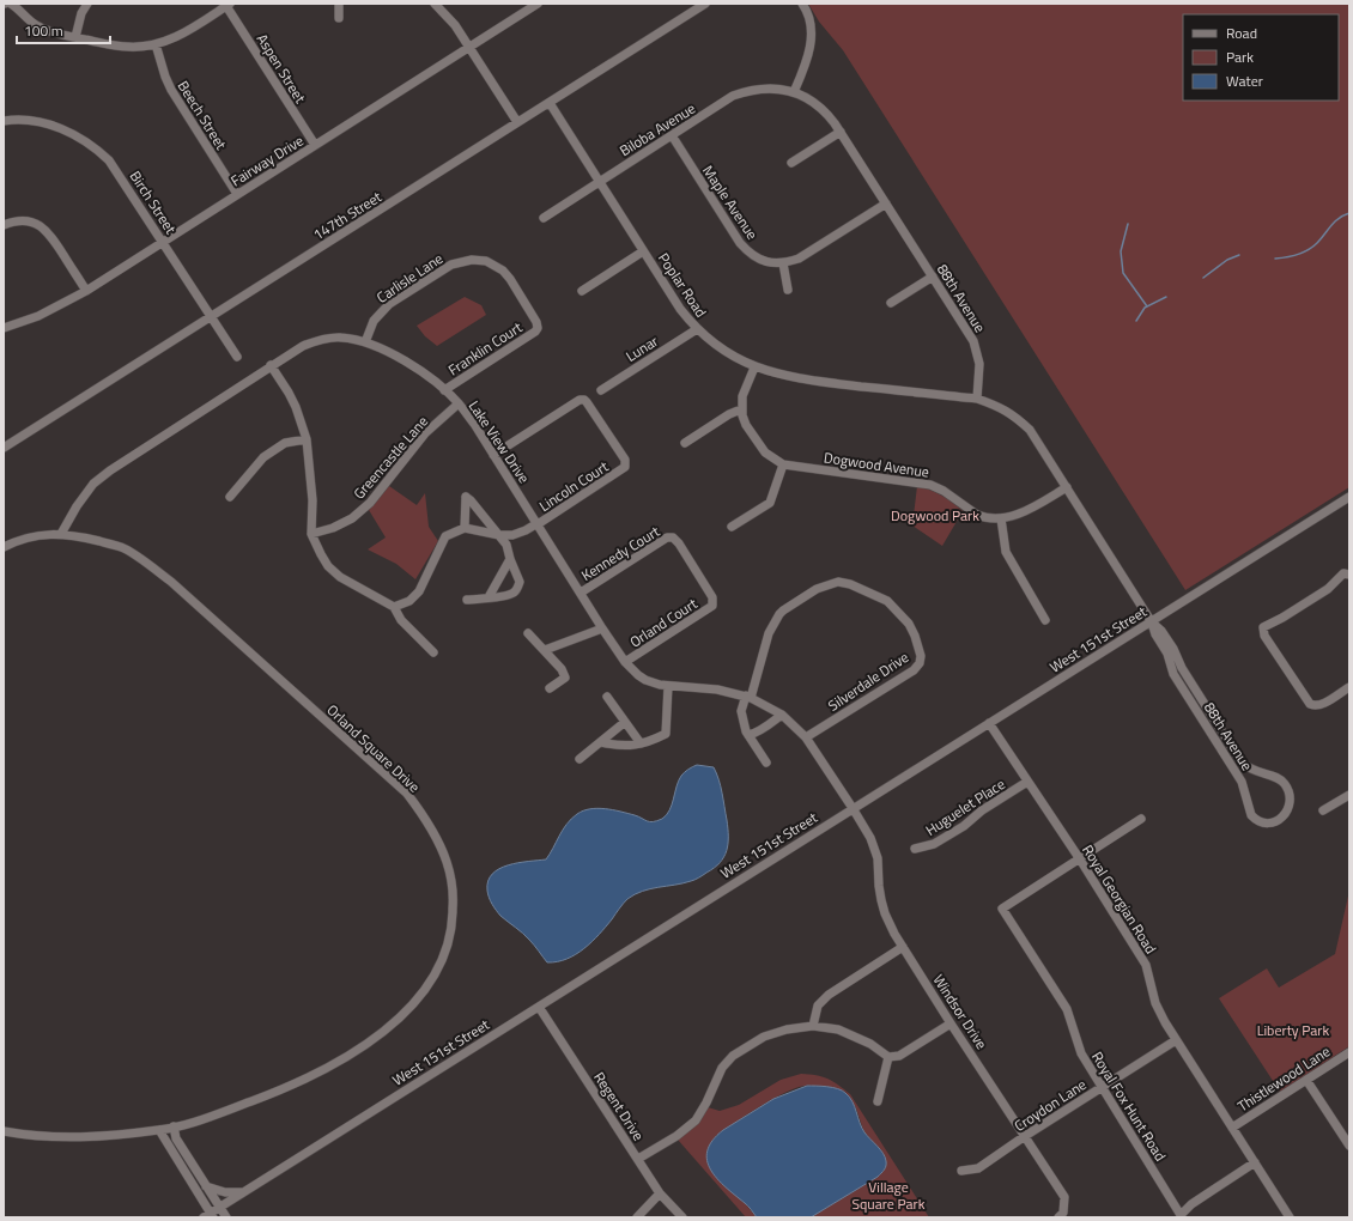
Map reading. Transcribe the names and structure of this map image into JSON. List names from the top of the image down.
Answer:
{
  "streets": {
    "street": [
      "Aspen Street",
      "Beech Street",
      "Biloba Avenue",
      "Fairway Drive",
      "Birch Street",
      "Maple Avenue",
      "147th Street",
      "Carlisle Lane",
      "Poplar Road",
      "88th Avenue",
      "Franklin Court",
      "Lunar",
      "Lake View Drive",
      "Greencastle Lane",
      "Dogwood Avenue",
      "Lincoln Court",
      "Kennedy Court",
      "Orland Court",
      "West 151st Street",
      "Silverdale Drive",
      "Orland Square Drive",
      "Huguelet Place",
      "Royal Georgian Road",
      "Windsor Drive",
      "Thistlewood Lane",
      "Croydon Lane",
      "Regent Drive",
      "Royal Fox Hunt Road"
    ]
  },
  "crossings": [
    ["Aspen Street", "Fairway Drive"],
    ["Beech Street", "Fairway Drive"],
    ["Biloba Avenue", "Maple Avenue"],
    ["Biloba Avenue", "Poplar Road"],
    ["Biloba Avenue", "88th Avenue"],
    ["Fairway Drive", "Birch Street"],
    ["Birch Street", "147th Street"],
    ["147th Street", "Poplar Road"],
    ["Carlisle Lane", "Franklin Court"],
    ["Carlisle Lane", "Lake View Drive"],
    ["Poplar Road", "88th Avenue"],
    ["Poplar Road", "Lunar"],
    ["88th Avenue", "Dogwood Avenue"],
    ["88th Avenue", "West 151st Street"],
    ["Franklin Court", "Lake View Drive"],
    ["Lake View Drive", "Greencastle Lane"],
    ["Lake View Drive", "Lincoln Court"],
    ["Lake View Drive", "Kennedy Court"],
    ["Lake View Drive", "Orland Court"],
    ["Lake View Drive", "West 151st Street"],
    ["Lake View Drive", "Silverdale Drive"],
    ["Lake View Drive", "Orland Square Drive"],
    ["Lake View Drive", "Windsor Drive"],
    ["Kennedy Court", "Orland Court"],
    ["West 151st Street", "Royal Georgian Road"],
    ["West 151st Street", "Windsor Drive"],
    ["West 151st Street", "Regent Drive"],
    ["Huguelet Place", "Royal Georgian Road"],
    ["Royal Georgian Road", "Thistlewood Lane"],
    ["Royal Georgian Road", "Croydon Lane"],
    ["Royal Georgian Road", "Royal Fox Hunt Road"],
    ["Windsor Drive", "Croydon Lane"],
    ["Croydon Lane", "Royal Fox Hunt Road"]
  ],
  "parks": ["Dogwood Park", "Liberty Park", "Village Square Park"],
  "legend": ["Road", "Park", "Water"],
  "scale_bar": "100 m"
}
